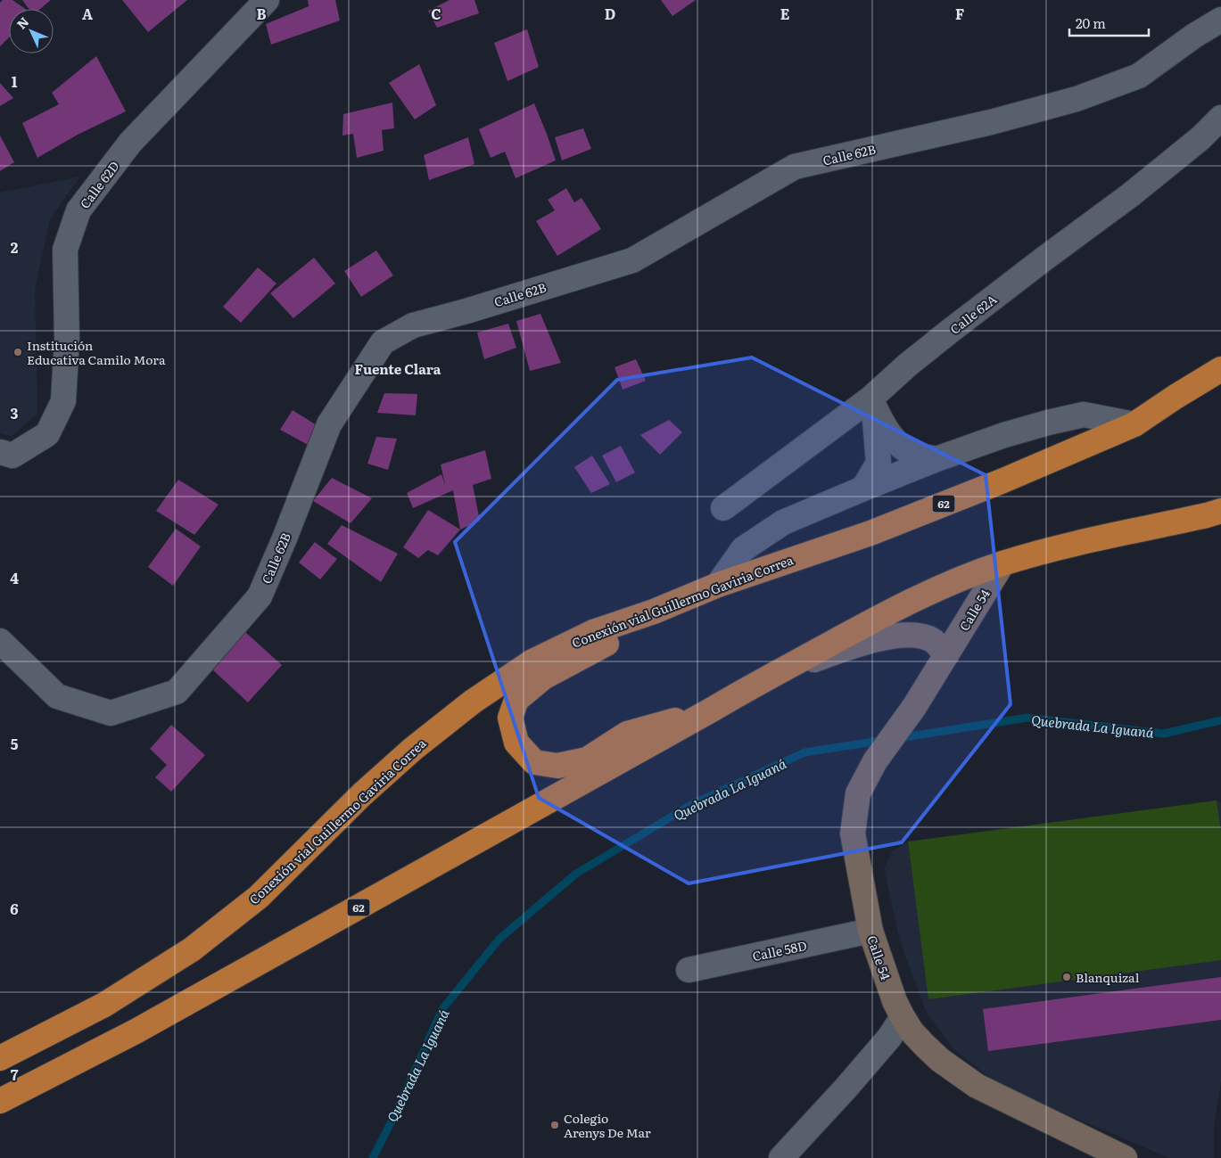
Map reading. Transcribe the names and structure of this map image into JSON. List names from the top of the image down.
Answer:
{
  "streets": {
    "highway": ["62", "Conexión vial Guillermo Gaviria Correa"],
    "street": [
      "Calle 62B",
      "Calle 62D",
      "Calle 62A",
      "Calle 54",
      "Calle 58D"
    ]
  },
  "crossings": [
    ["62", "Calle 54"],
    ["Calle 54", "Calle 58D"]
  ],
  "districts": ["Fuente Clara"],
  "water": ["Quebrada La Iguaná"],
  "places": ["Institución Educativa Camilo Mora", "Blanquizal", "Colegio Arenys De Mar"],
  "scale_bar": "20 m",
  "north": "top left",
  "grid": {
    "columns": [
      "A",
      "B",
      "C",
      "D",
      "E",
      "F"
    ],
    "rows": [
      "1",
      "2",
      "3",
      "4",
      "5",
      "6",
      "7"
    ]
  }
}
